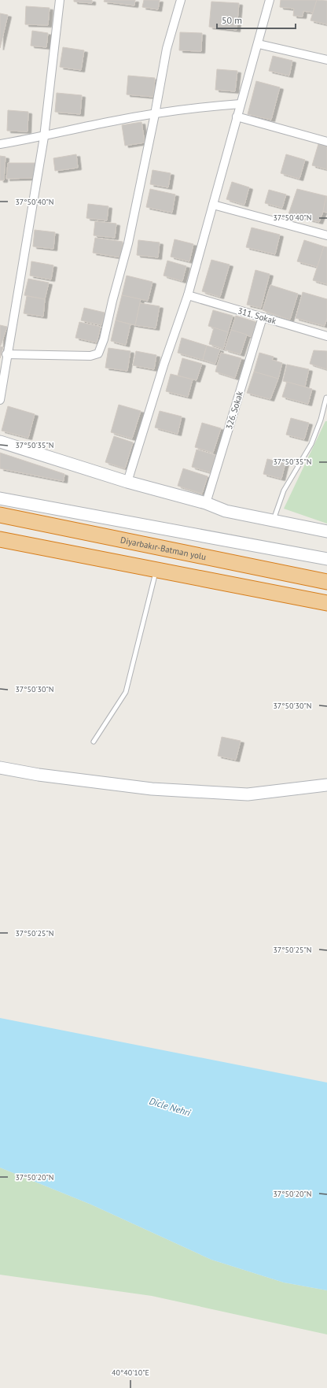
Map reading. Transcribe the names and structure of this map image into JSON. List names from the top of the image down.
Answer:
{
  "streets": {
    "highway": ["Diyarbakır-Batman yolu"],
    "street": ["311. Sokak", "326. Sokak"]
  },
  "crossings": [
    ["311. Sokak", "326. Sokak"]
  ],
  "water": ["Dicle Nehri"],
  "scale_bar": "50 m",
  "coordinates": [
    "37°50'40\"N",
    "37°50'35\"N",
    "37°50'30\"N",
    "37°50'25\"N",
    "37°50'20\"N",
    "40°40'10\"E"
  ]
}
